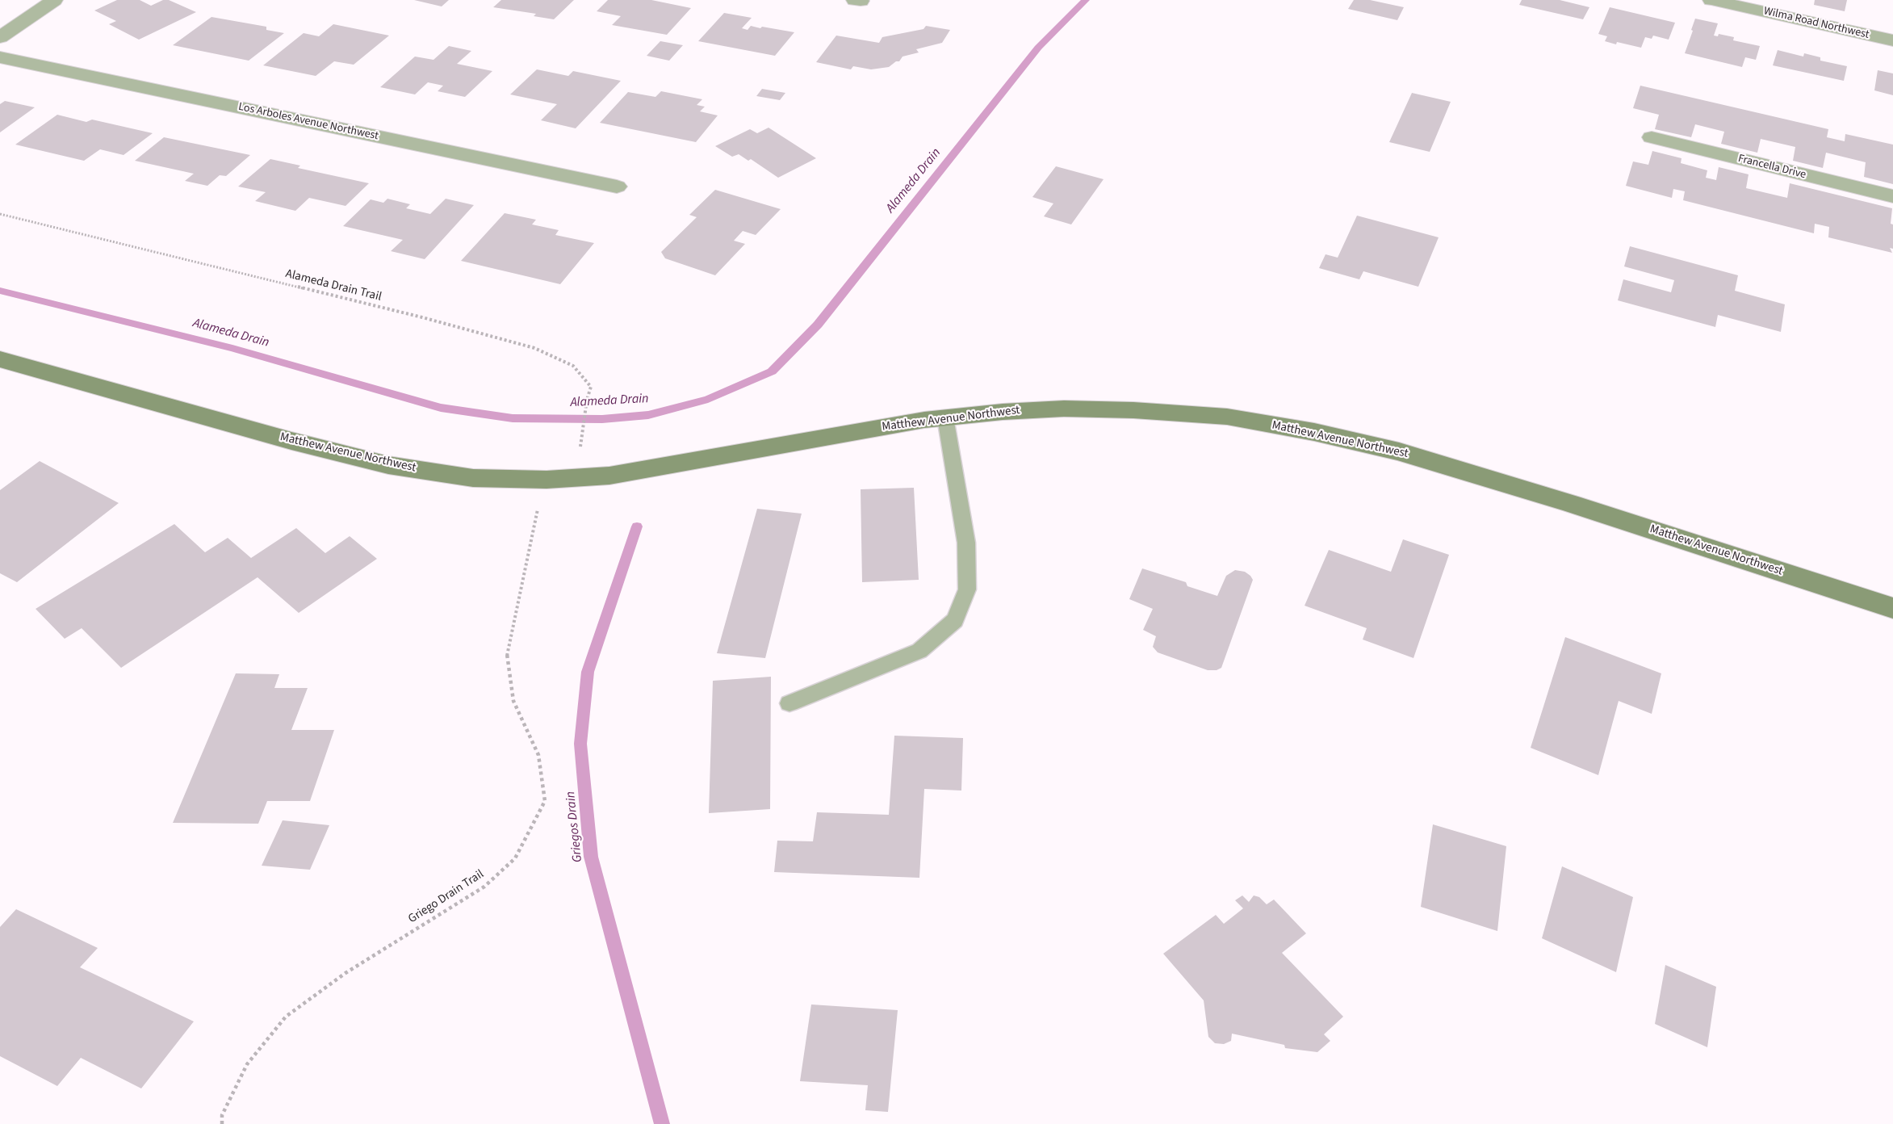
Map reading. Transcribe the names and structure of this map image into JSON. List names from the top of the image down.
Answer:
{
  "streets": {
    "street": [
      "Wilma Road Northwest",
      "Los Arboles Avenue Northwest",
      "Francella Drive",
      "Matthew Avenue Northwest"
    ],
    "path": ["Alameda Drain Trail", "Griego Drain Trail"]
  },
  "water": ["Alameda Drain", "Griegos Drain"]
}
